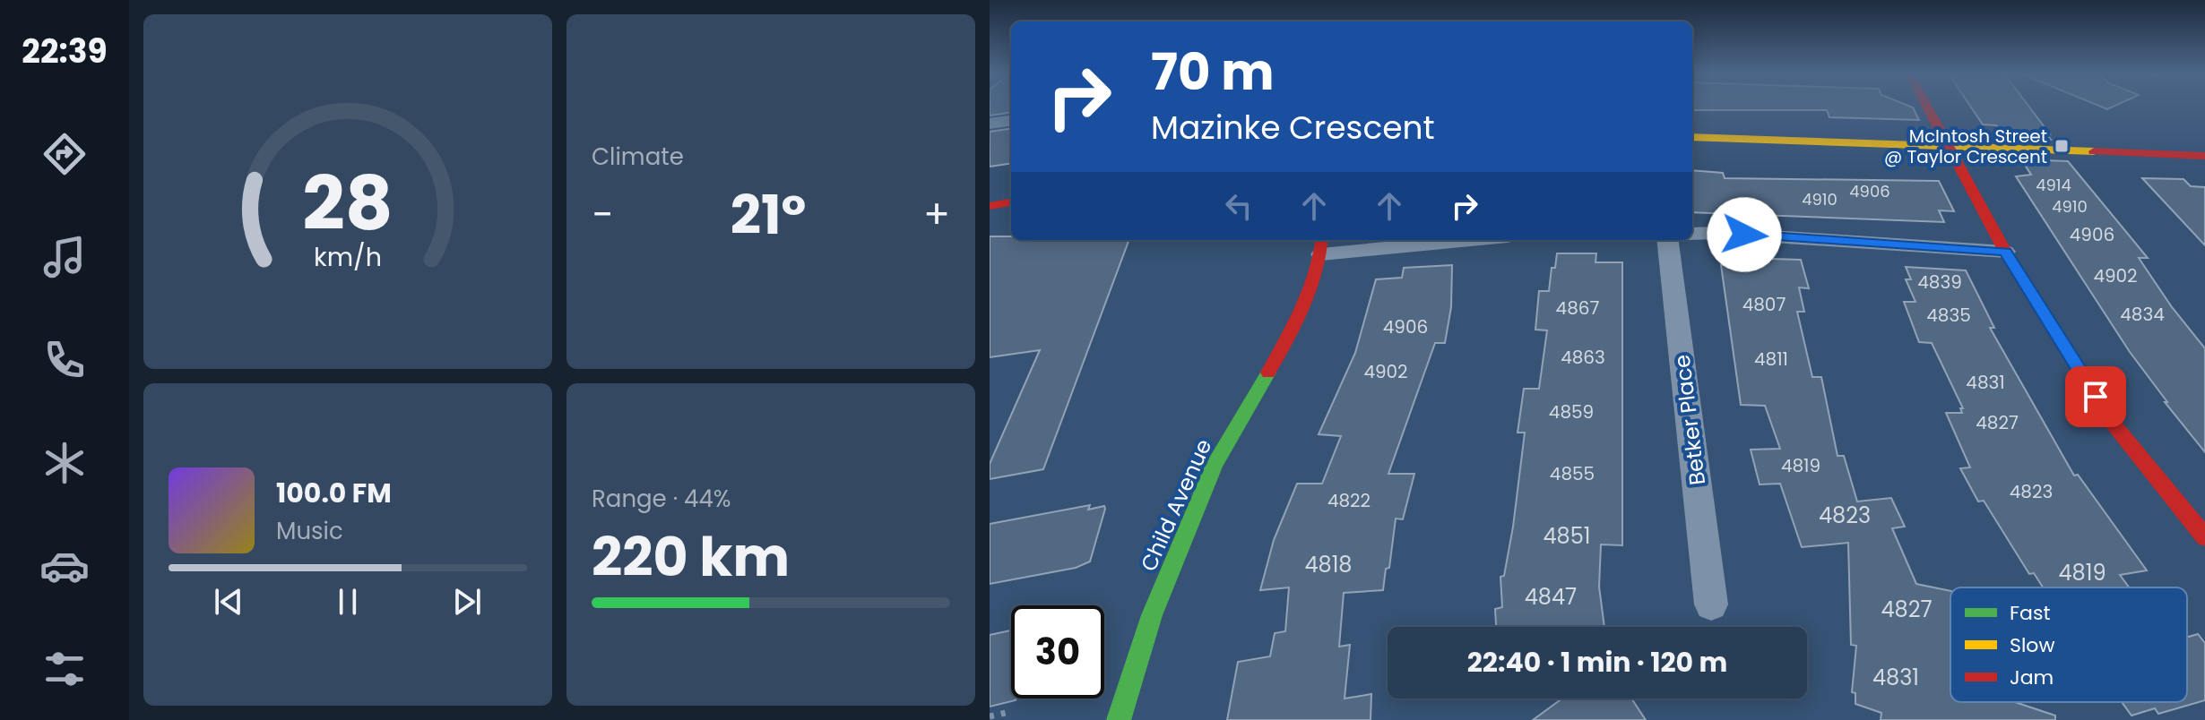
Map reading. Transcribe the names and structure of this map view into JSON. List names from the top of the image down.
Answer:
{
  "streets": {
    "street": ["Betker Place", "Child Avenue"]
  },
  "places": {
    "transit": ["McIntosh Street @ Taylor Crescent"]
  },
  "house_numbers": [
    "4914",
    "4906",
    "4910",
    "4910",
    "4906",
    "4902",
    "4839",
    "4807",
    "4867",
    "4834",
    "4835",
    "4906",
    "4863",
    "4811",
    "4902",
    "4831",
    "4859",
    "4827",
    "4819",
    "4855",
    "4823",
    "4822",
    "4823",
    "4851",
    "4818",
    "4819",
    "4847",
    "4827",
    "4831"
  ],
  "legend": ["Fast", "Slow", "Jam"],
  "page": {
    "tabs": "22:39",
    "tile": [
      "Climate",
      ["Range · 44%", "220 km"]
    ],
    "turn": ["70 m", "Mazinke Crescent"],
    "heat": ["−", "21°", "+"],
    "song": ["100.0 FM", "Music"],
    "limit": "30",
    "trip": "22:40 · 1 min · 120 m",
    "gauge": ["28", "km/h"]
  }
}
